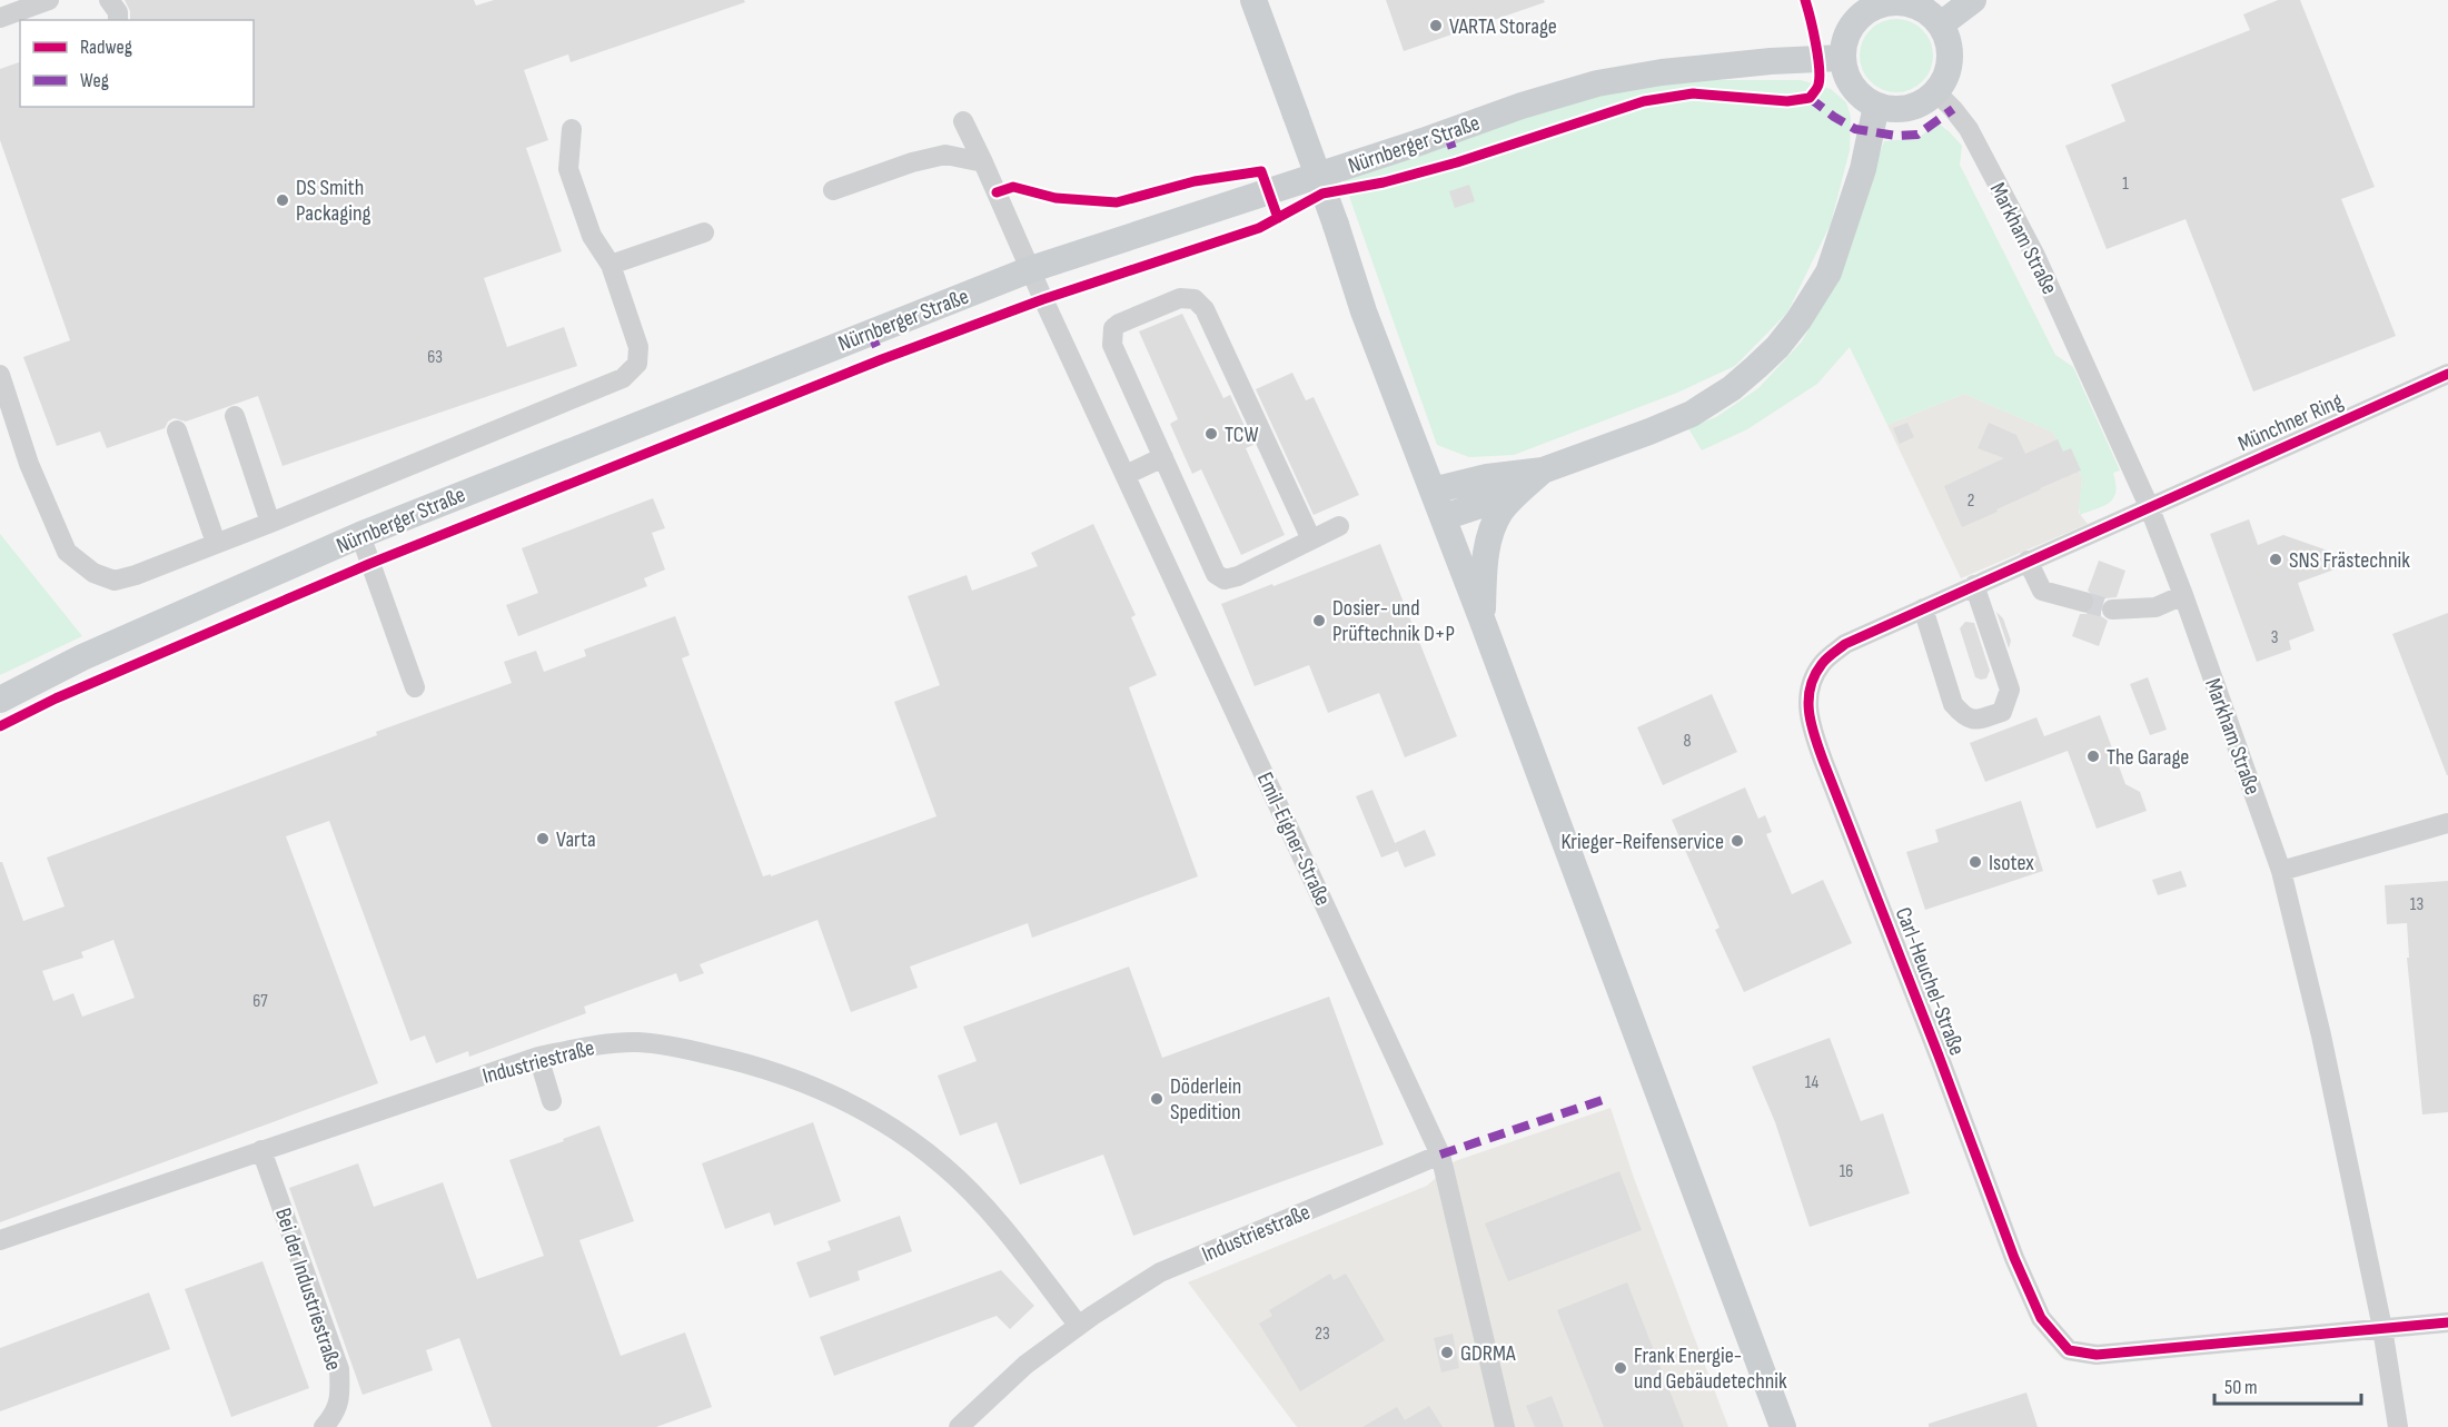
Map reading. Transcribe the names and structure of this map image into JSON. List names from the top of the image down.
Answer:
{
  "streets": {
    "main road": ["Nürnberger Straße"],
    "street": [
      "Markham Straße",
      "Münchner Ring",
      "Emil-Eigner-Straße",
      "Carl-Heuchel-Straße",
      "Industriestraße",
      "Bei der Industriestraße"
    ]
  },
  "crossings": [
    ["Nürnberger Straße", "Markham Straße"],
    ["Nürnberger Straße", "Emil-Eigner-Straße"],
    ["Markham Straße", "Münchner Ring"],
    ["Markham Straße", "Carl-Heuchel-Straße"],
    ["Münchner Ring", "Carl-Heuchel-Straße"],
    ["Emil-Eigner-Straße", "Industriestraße"],
    ["Industriestraße", "Bei der Industriestraße"]
  ],
  "places": [
    "VARTA Storage",
    "DS Smith Packaging",
    "TCW",
    "SNS Frästechnik",
    "Dosier- und Prüftechnik D+P",
    "The Garage",
    "Varta",
    "Krieger-Reifenservice",
    "Isotex",
    "Döderlein Spedition",
    "GDRMA",
    "Frank Energie- und Gebäudetechnik"
  ],
  "house_numbers": [
    "1",
    "63",
    "2",
    "3",
    "8",
    "13",
    "67",
    "14",
    "16",
    "23"
  ],
  "legend": ["Radweg", "Weg"],
  "scale_bar": "50 m"
}
